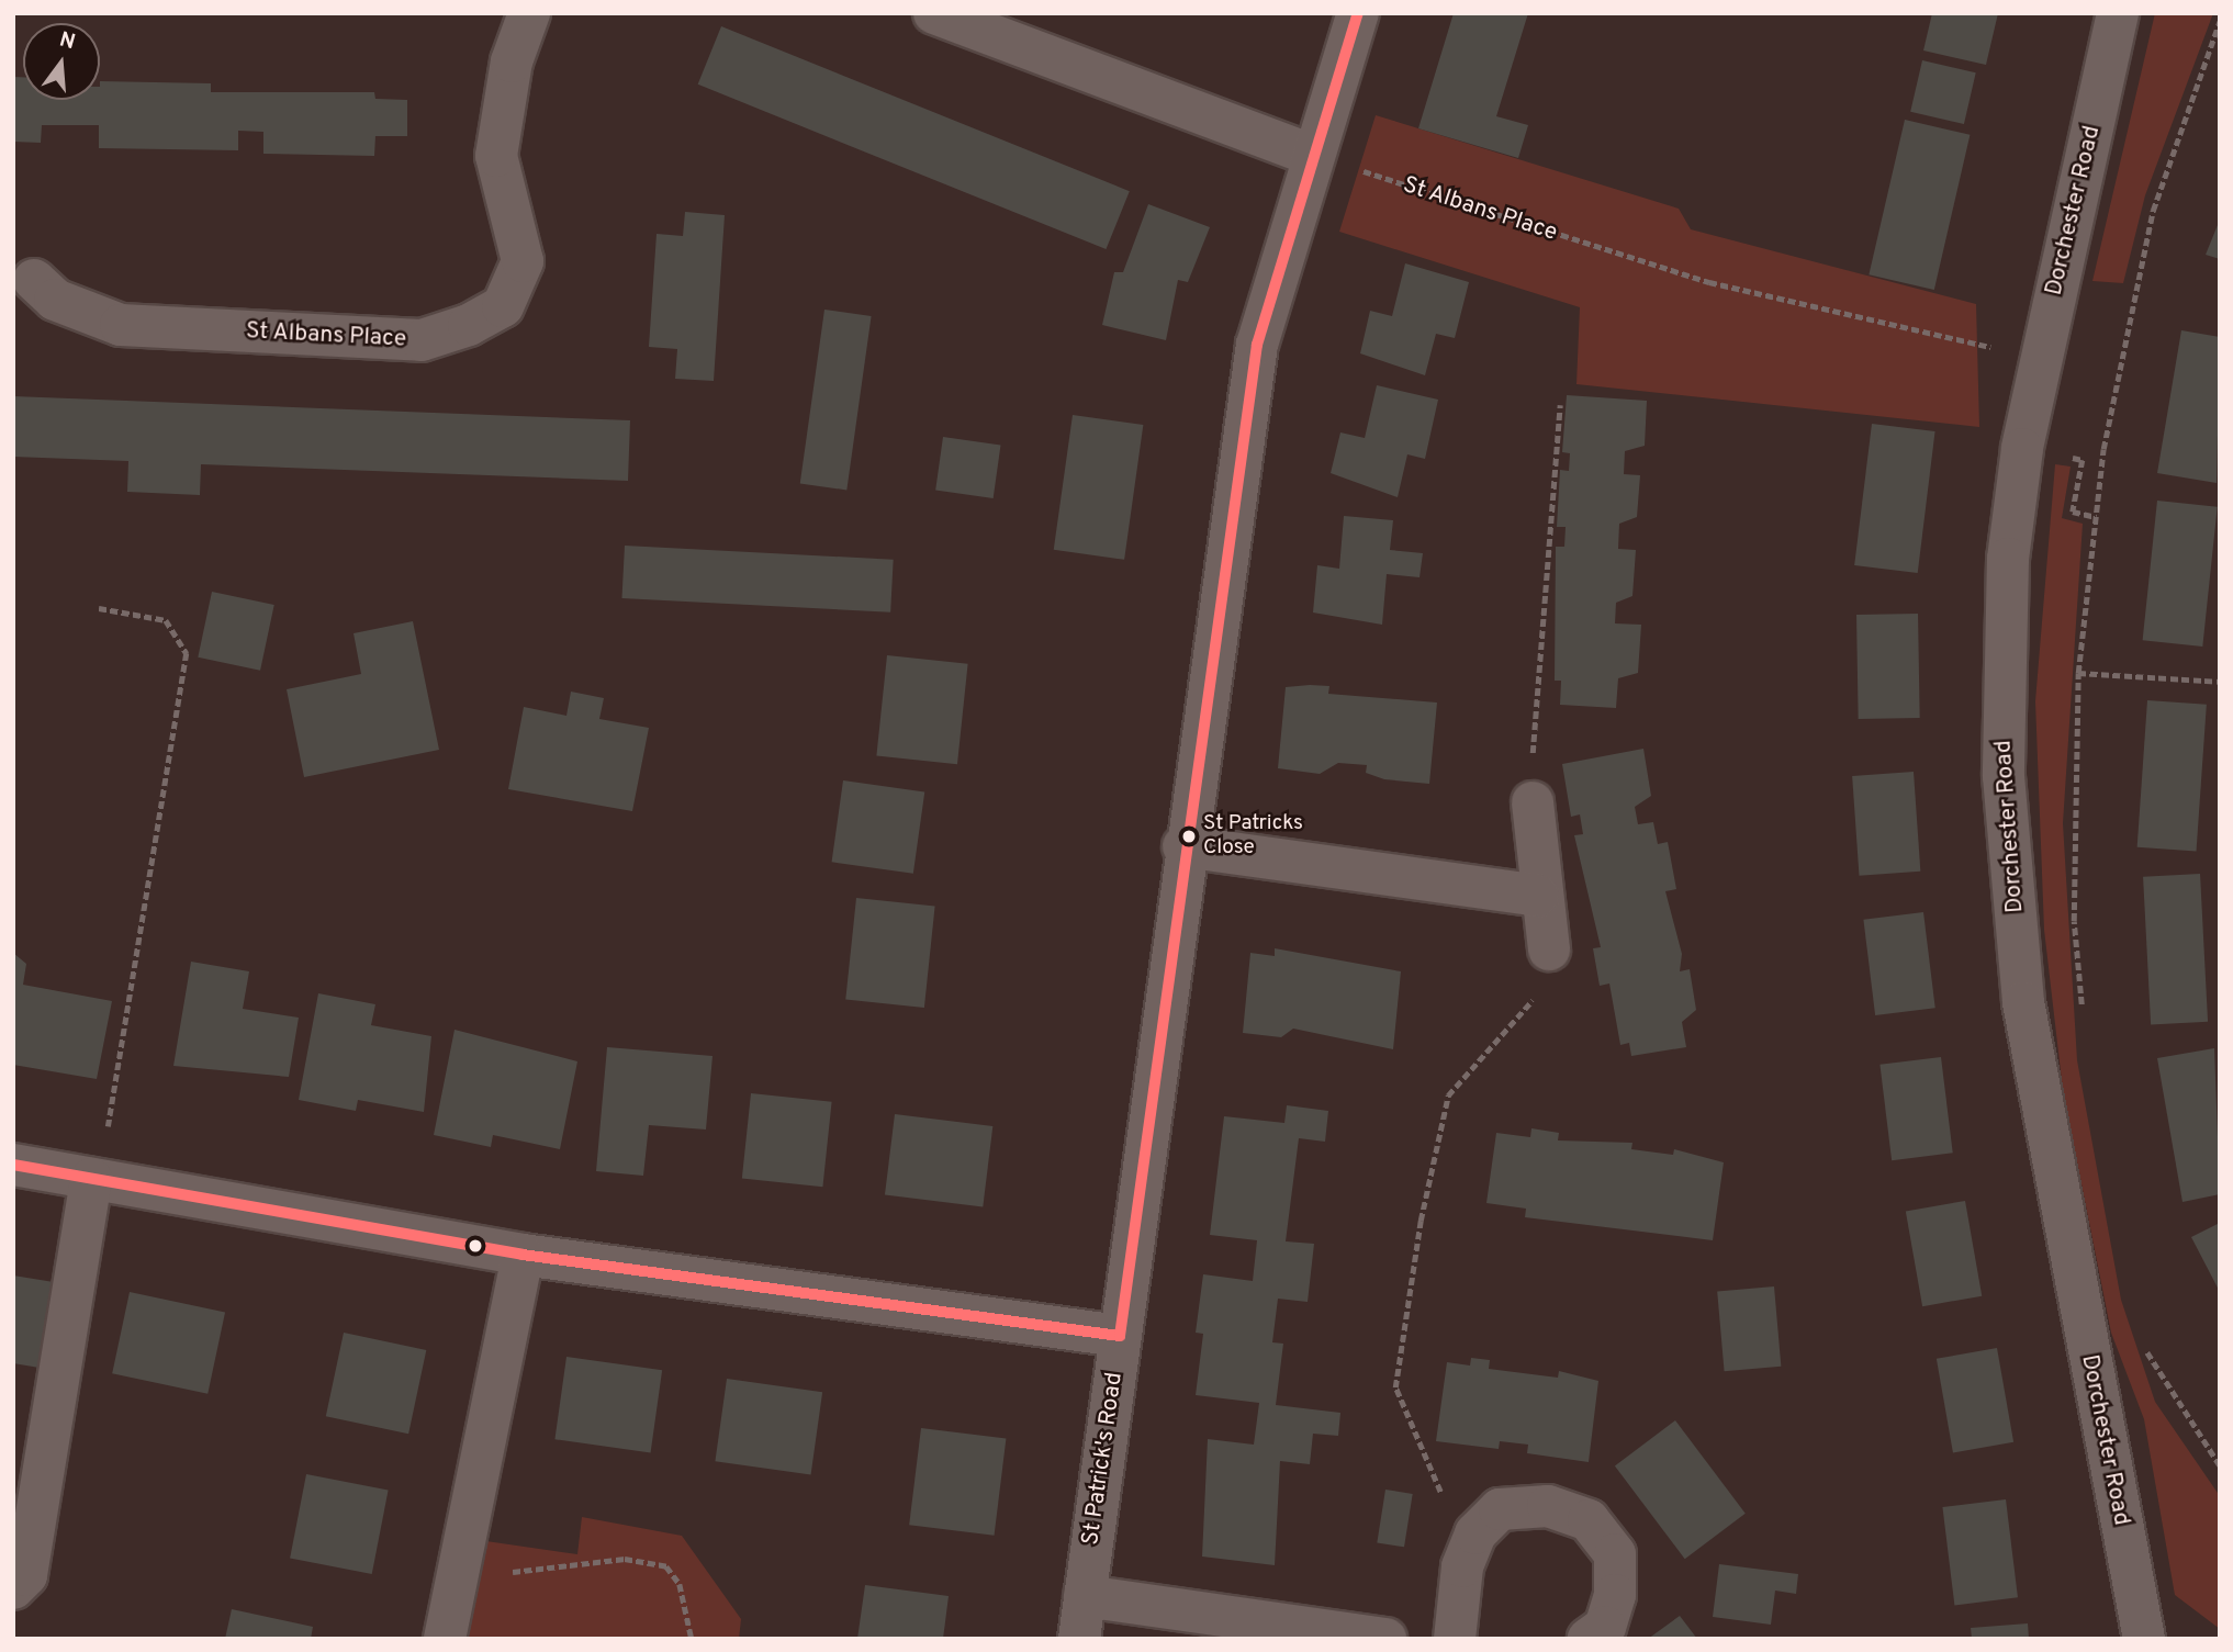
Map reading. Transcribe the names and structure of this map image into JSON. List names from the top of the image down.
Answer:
{
  "streets": {
    "street": ["St Albans Place", "Dorchester Road", "St Patrick's Road"]
  },
  "crossings": [
    ["St Albans Place", "Dorchester Road"],
    ["St Albans Place", "St Patrick's Road"]
  ],
  "places": ["St Patricks Close"],
  "north": "top"
}
